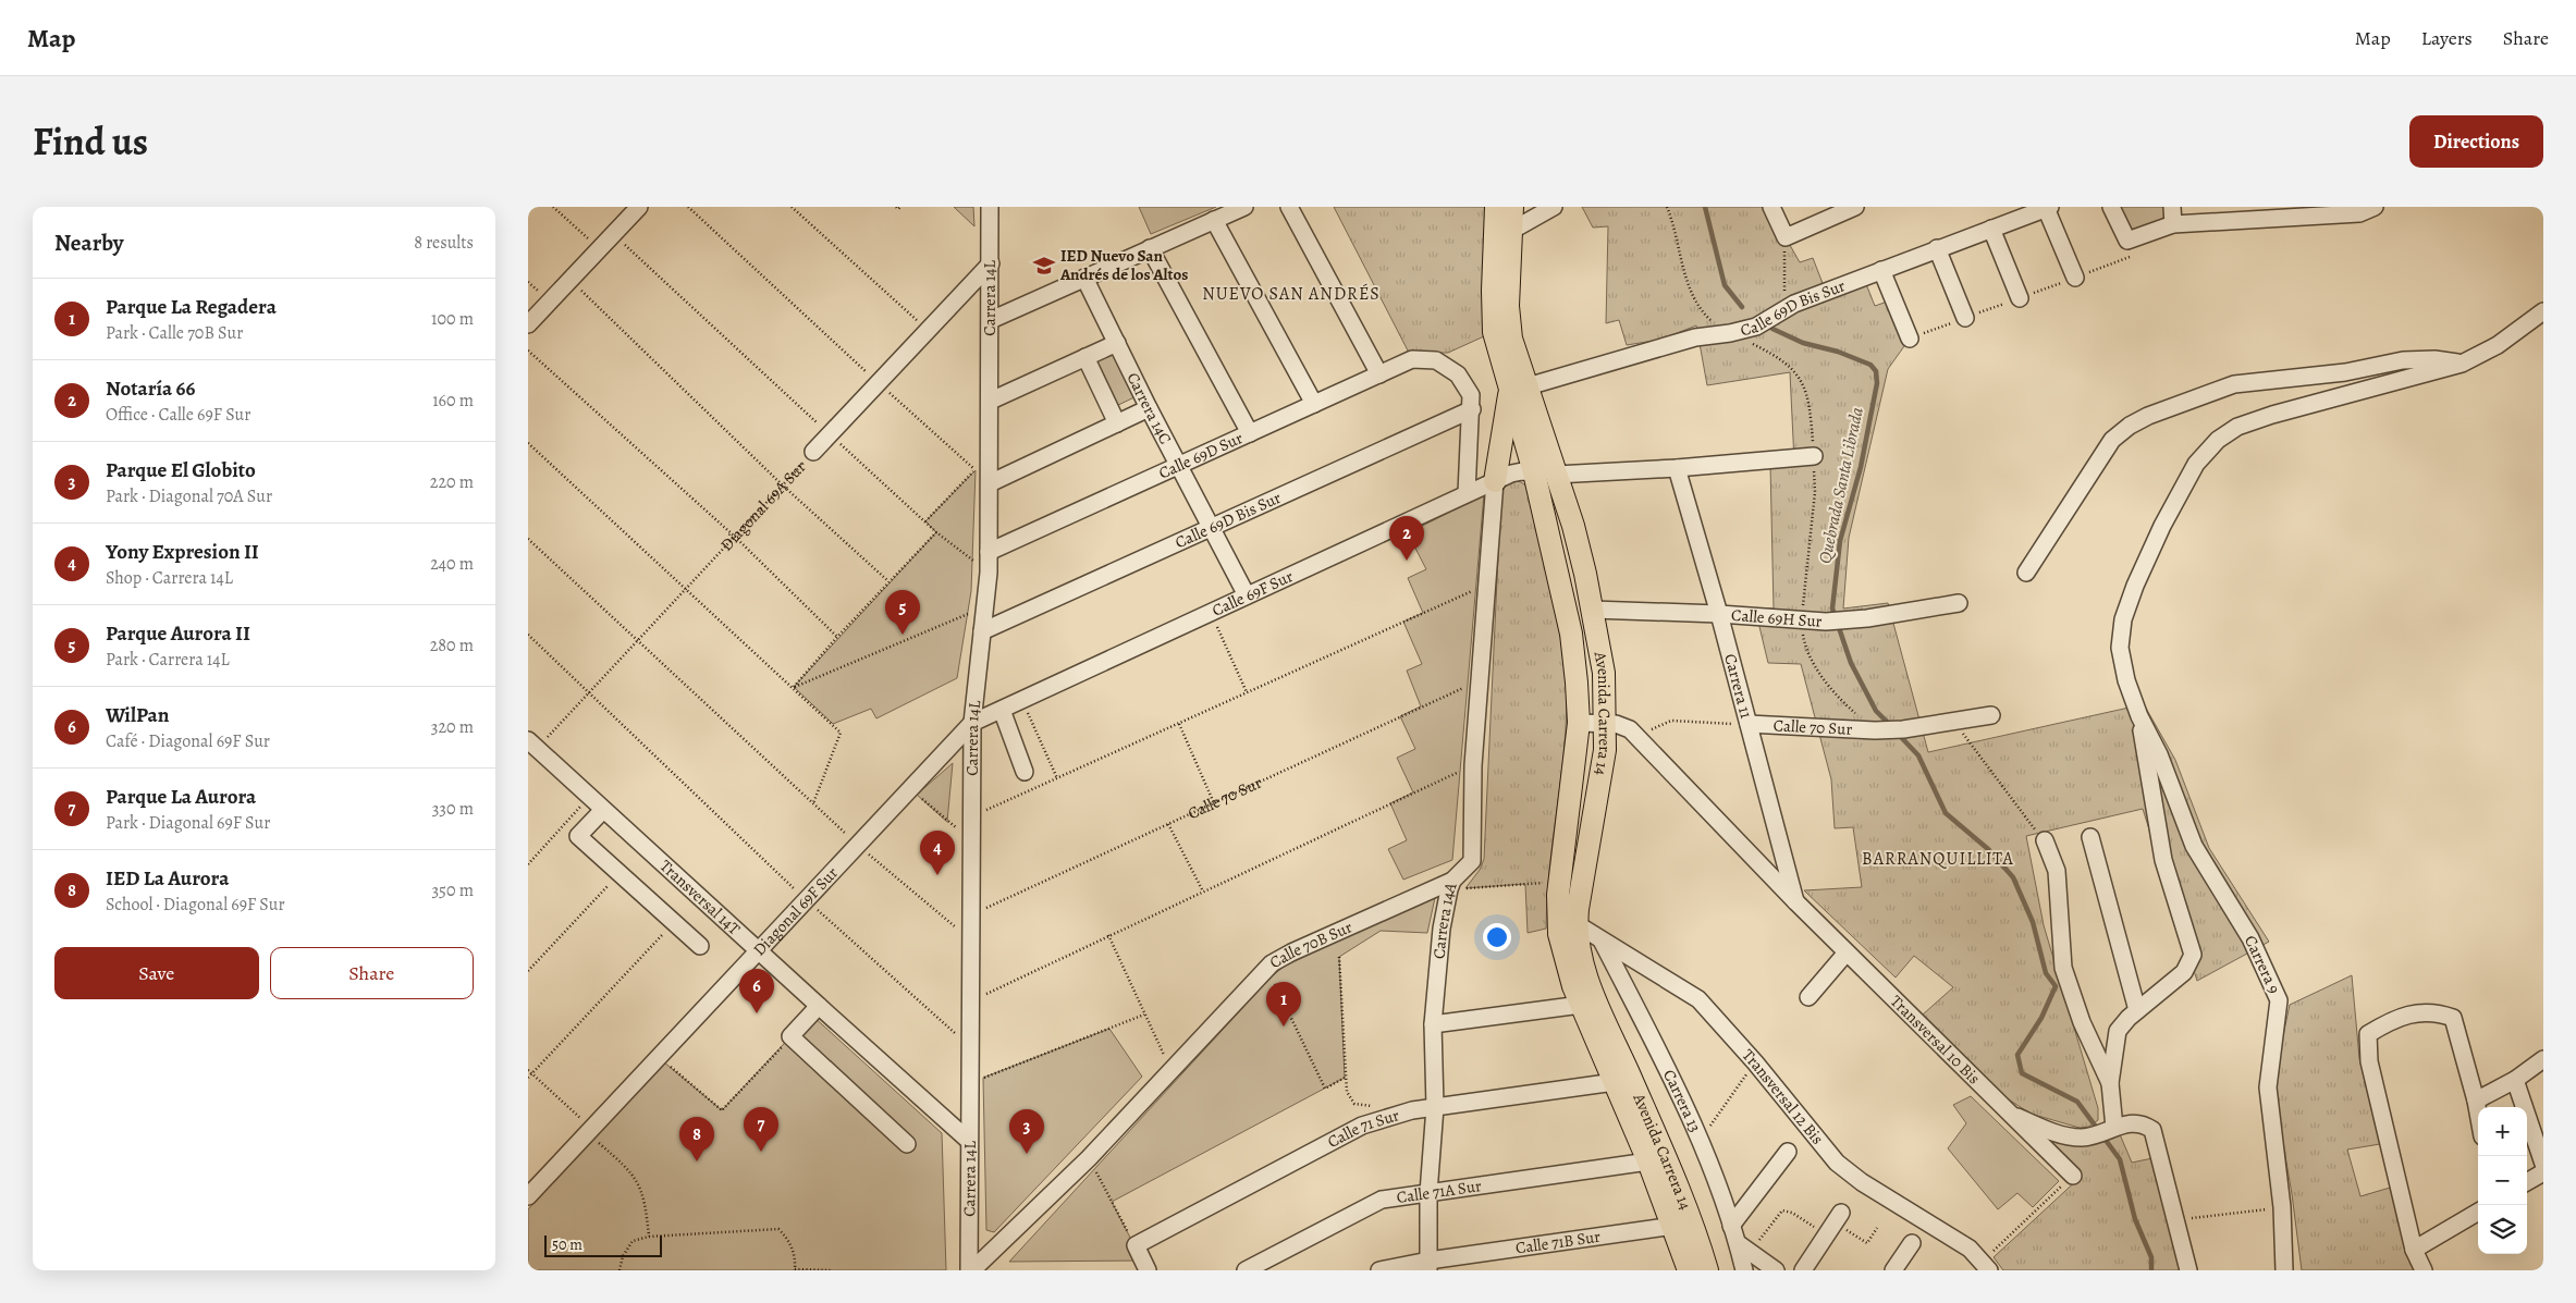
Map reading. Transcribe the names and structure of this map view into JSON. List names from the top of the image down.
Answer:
{
  "streets": {
    "main road": ["Avenida Carrera 14"],
    "street": [
      "Carrera 14L",
      "Calle 69D Bis Sur",
      "Carrera 14C",
      "Calle 69D Sur",
      "Diagonal 69A Sur",
      "Calle 69F Sur",
      "Calle 69H Sur",
      "Carrera 11",
      "Calle 70 Sur",
      "Transversal 14T",
      "Diagonal 69F Sur",
      "Carrera 14A",
      "Calle 70B Sur",
      "Carrera 9",
      "Transversal 10 Bis",
      "Transversal 12 Bis",
      "Carrera 13",
      "Calle 71 Sur",
      "Calle 71A Sur",
      "Calle 71B Sur"
    ]
  },
  "crossings": [
    ["Carrera 14L", "Calle 69D Bis Sur"],
    ["Carrera 14L", "Calle 69D Sur"],
    ["Carrera 14L", "Diagonal 69A Sur"],
    ["Carrera 14L", "Calle 69F Sur"],
    ["Carrera 14L", "Calle 70 Sur"],
    ["Carrera 14L", "Transversal 14T"],
    ["Carrera 14L", "Diagonal 69F Sur"],
    ["Carrera 14L", "Calle 70B Sur"],
    ["Calle 69D Bis Sur", "Carrera 14C"],
    ["Calle 69D Bis Sur", "Calle 69D Sur"],
    ["Calle 69D Bis Sur", "Avenida Carrera 14"],
    ["Carrera 14C", "Calle 69D Sur"],
    ["Carrera 14C", "Calle 69F Sur"],
    ["Diagonal 69A Sur", "Transversal 14T"],
    ["Calle 69F Sur", "Carrera 11"],
    ["Calle 69F Sur", "Avenida Carrera 14"],
    ["Calle 69F Sur", "Diagonal 69F Sur"],
    ["Calle 69F Sur", "Carrera 14A"],
    ["Calle 69H Sur", "Carrera 11"],
    ["Calle 69H Sur", "Avenida Carrera 14"],
    ["Carrera 11", "Calle 70 Sur"],
    ["Carrera 11", "Transversal 10 Bis"],
    ["Avenida Carrera 14", "Transversal 12 Bis"],
    ["Avenida Carrera 14", "Calle 71 Sur"],
    ["Avenida Carrera 14", "Calle 71A Sur"],
    ["Avenida Carrera 14", "Calle 71B Sur"],
    ["Calle 70 Sur", "Carrera 14A"],
    ["Transversal 14T", "Diagonal 69F Sur"],
    ["Carrera 14A", "Calle 70B Sur"],
    ["Carrera 14A", "Calle 71 Sur"],
    ["Carrera 14A", "Calle 71A Sur"],
    ["Carrera 14A", "Calle 71B Sur"],
    ["Transversal 12 Bis", "Carrera 13"]
  ],
  "districts": ["NUEVO SAN ANDRÉS", "BARRANQUILLITA"],
  "water": ["Quebrada Santa Librada"],
  "places": {
    "school or university": ["IED Nuevo San Andrés de los Altos"]
  },
  "scale_bar": "50 m",
  "page": {
    "header": "Map",
    "nav": ["Map", "Layers", "Share"],
    "title": "Find us",
    "buttons": [
      "Directions",
      ["Save", "Share"]
    ],
    "heading": ["Nearby", "8 results"],
    "list": [
      {
        "mark": "1",
        "name": "Parque La Regadera",
        "note": "Park · Calle 70B Sur",
        "value": "100 m"
      },
      {
        "mark": "2",
        "name": "Notaría 66",
        "note": "Office · Calle 69F Sur",
        "value": "160 m"
      },
      {
        "mark": "3",
        "name": "Parque El Globito",
        "note": "Park · Diagonal 70A Sur",
        "value": "220 m"
      },
      {
        "mark": "4",
        "name": "Yony Expresion II",
        "note": "Shop · Carrera 14L",
        "value": "240 m"
      },
      {
        "mark": "5",
        "name": "Parque Aurora II",
        "note": "Park · Carrera 14L",
        "value": "280 m"
      },
      {
        "mark": "6",
        "name": "WilPan",
        "note": "Café · Diagonal 69F Sur",
        "value": "320 m"
      },
      {
        "mark": "7",
        "name": "Parque La Aurora",
        "note": "Park · Diagonal 69F Sur",
        "value": "330 m"
      },
      {
        "mark": "8",
        "name": "IED La Aurora",
        "note": "School · Diagonal 69F Sur",
        "value": "350 m"
      }
    ],
    "pins": [
      "2",
      "5",
      "4",
      "6",
      "1",
      "7",
      "3",
      "8"
    ],
    "map_buttons": ["+", "−"],
    "scale": "50 m"
  }
}
